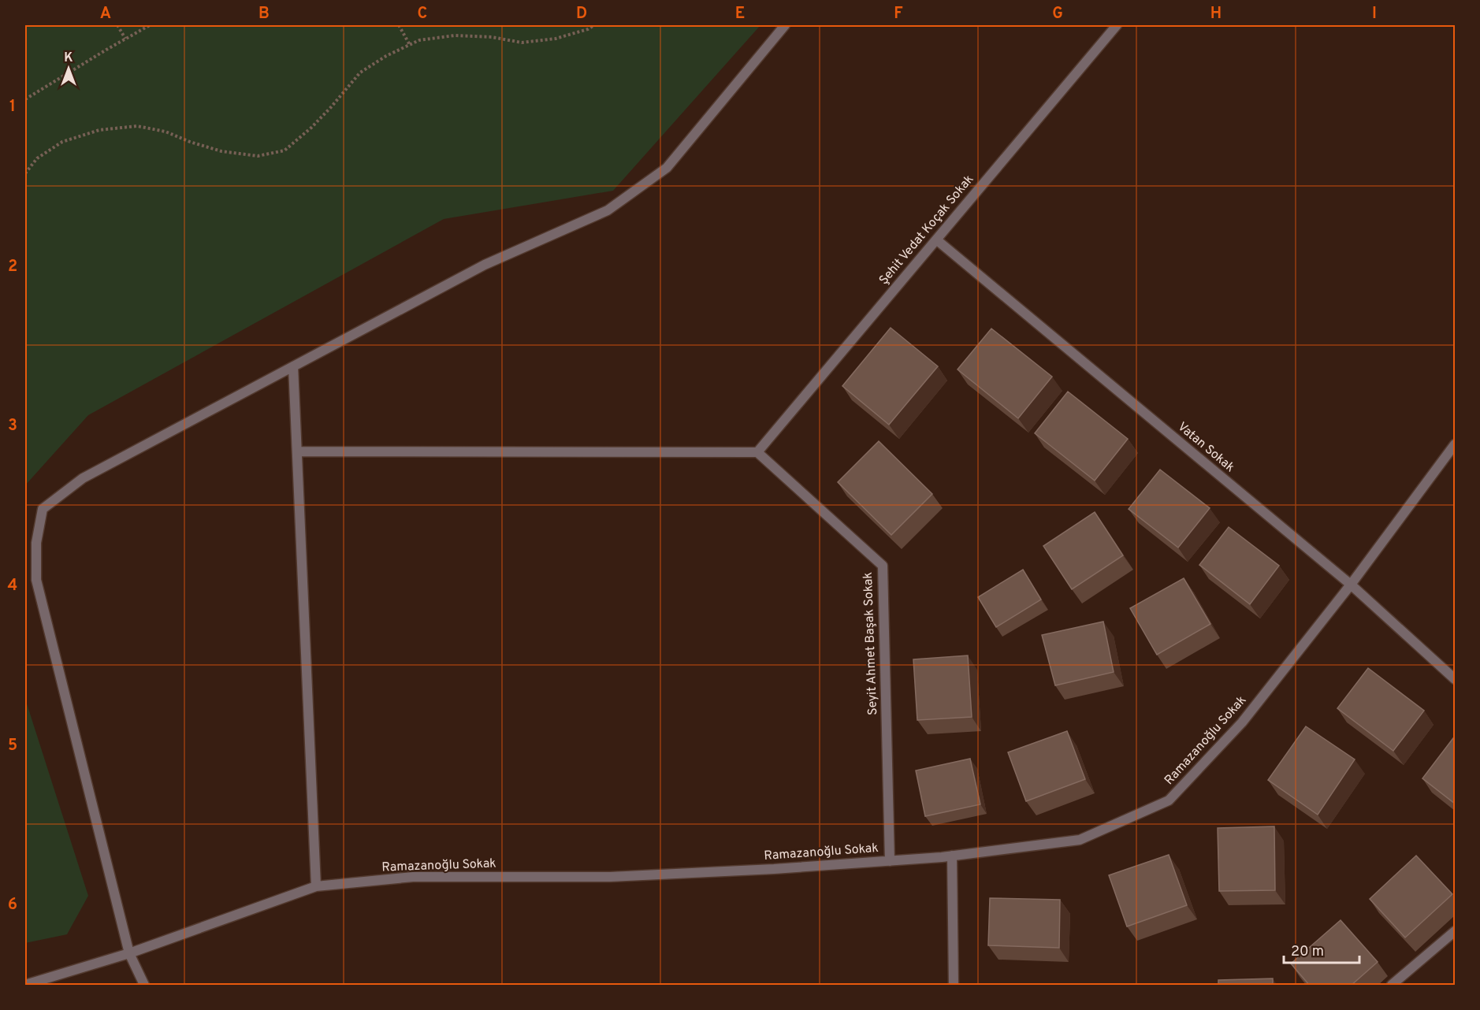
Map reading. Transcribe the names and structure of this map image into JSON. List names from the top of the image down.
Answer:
{
  "streets": {
    "street": [
      "Şehit Vedat Koçak Sokak",
      "Vatan Sokak",
      "Seyit Ahmet Başak Sokak",
      "Ramazanoğlu Sokak"
    ]
  },
  "crossings": [
    ["Şehit Vedat Koçak Sokak", "Vatan Sokak"],
    ["Şehit Vedat Koçak Sokak", "Seyit Ahmet Başak Sokak"],
    ["Vatan Sokak", "Ramazanoğlu Sokak"],
    ["Seyit Ahmet Başak Sokak", "Ramazanoğlu Sokak"]
  ],
  "scale_bar": "20 m",
  "north": "top",
  "grid": {
    "columns": [
      "A",
      "B",
      "C",
      "D",
      "E",
      "F",
      "G",
      "H",
      "I"
    ],
    "rows": [
      "1",
      "2",
      "3",
      "4",
      "5",
      "6"
    ]
  }
}
